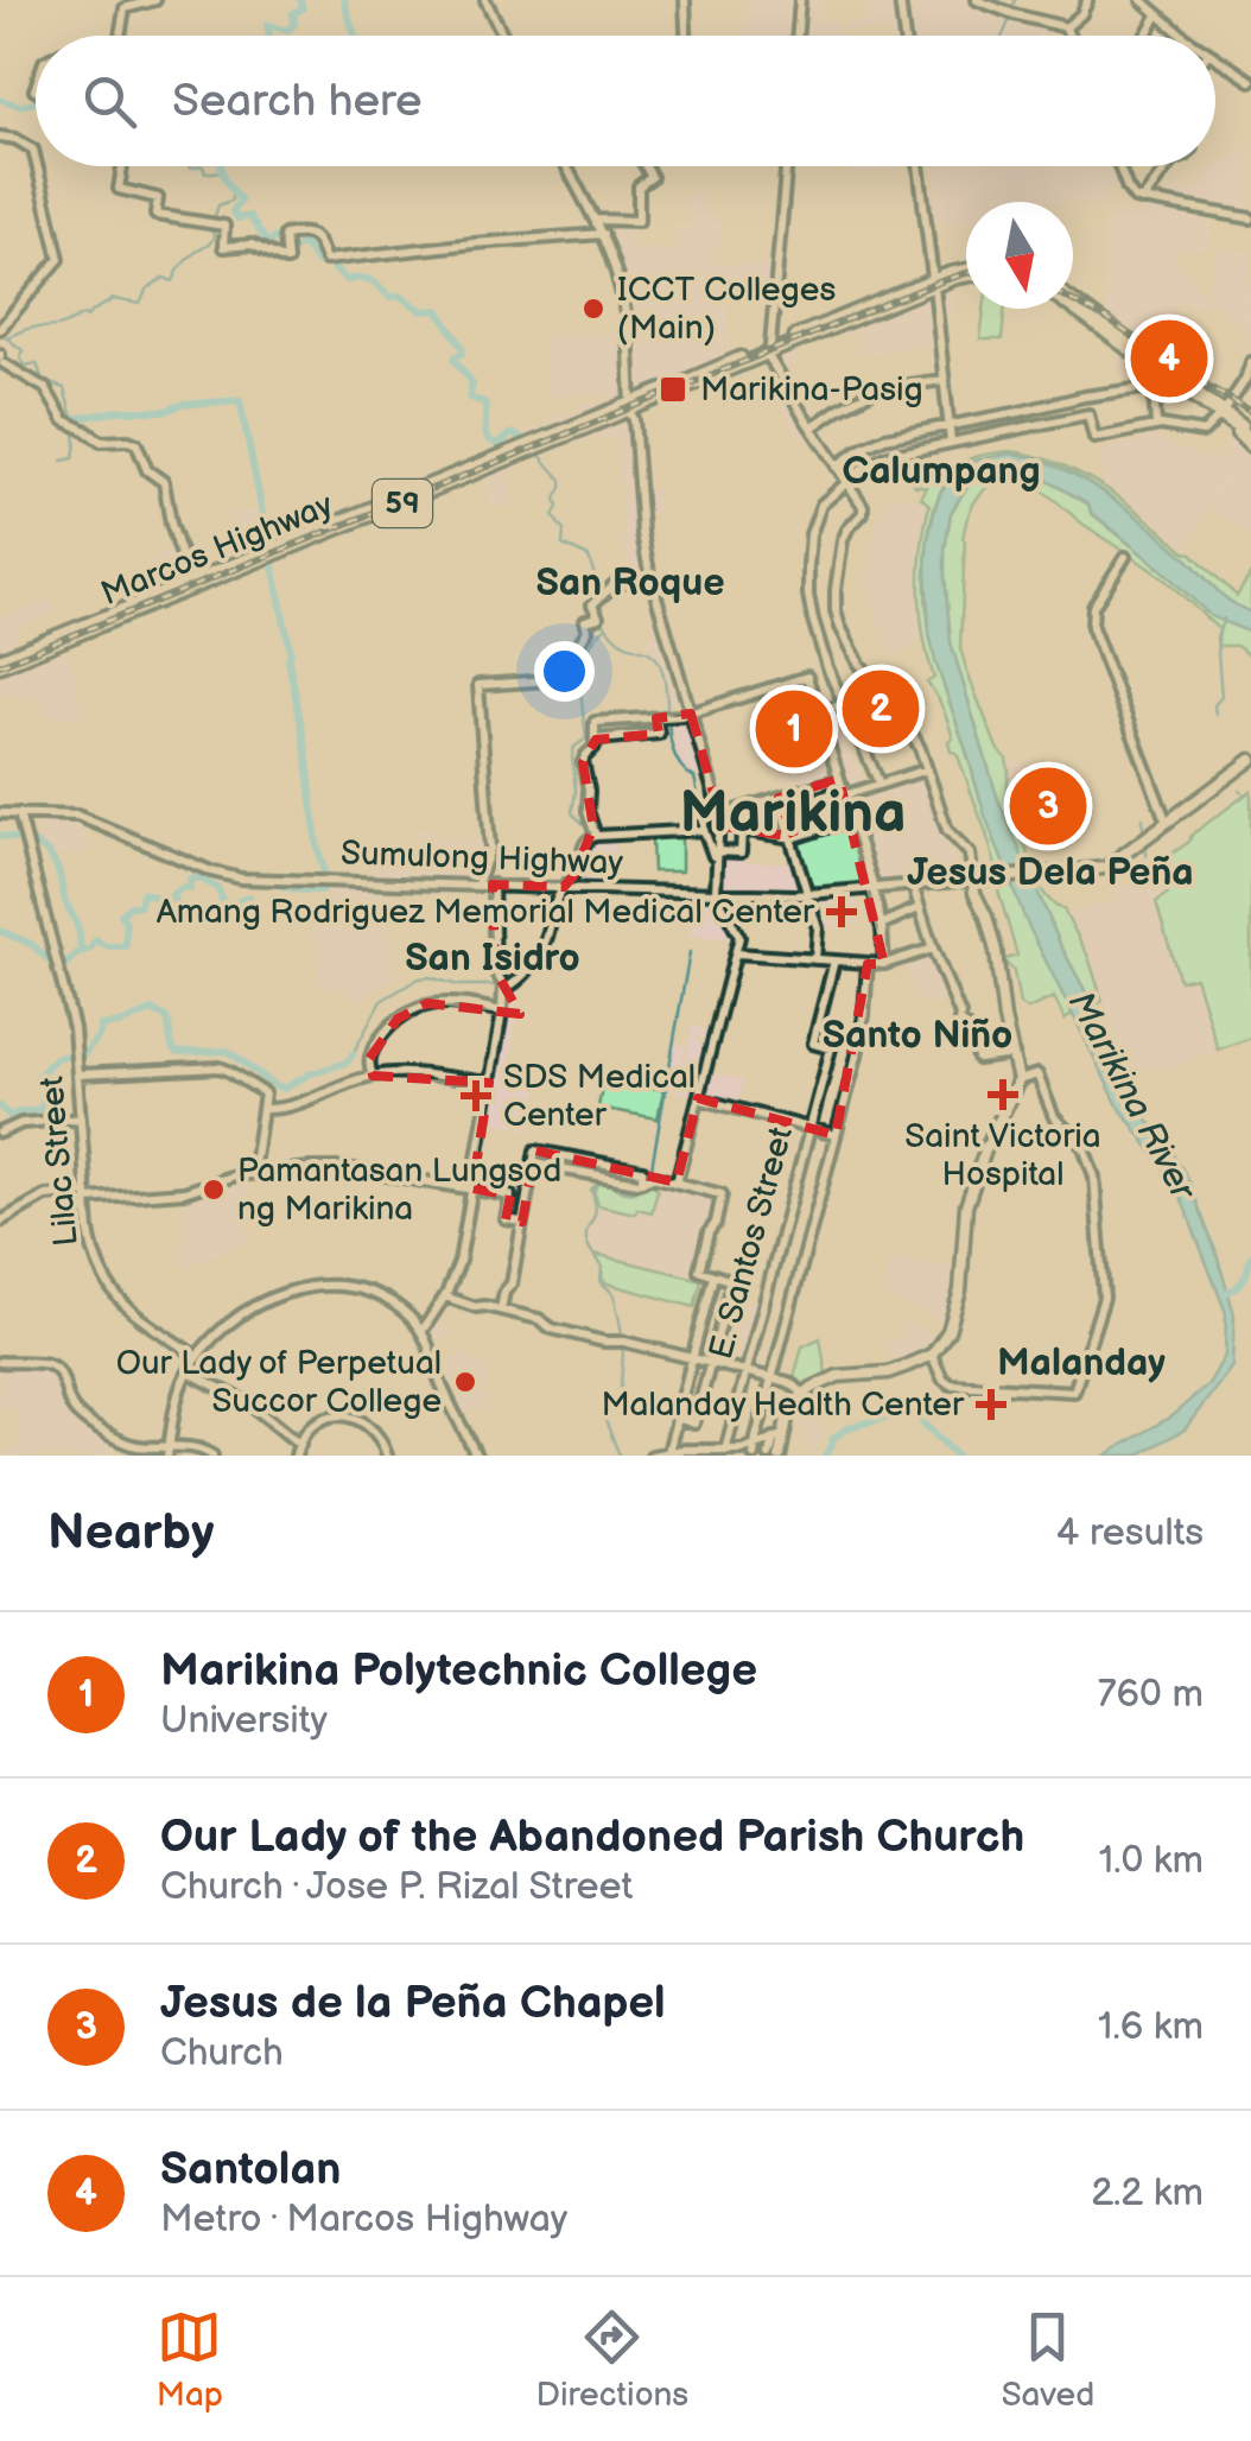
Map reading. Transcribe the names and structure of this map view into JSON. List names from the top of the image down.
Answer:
{
  "streets": {
    "main road": ["59", "Marcos Highway"],
    "street": ["Sumulong Highway", "Lilac Street", "E. Santos Street"]
  },
  "crossings": [
    ["Sumulong Highway", "Lilac Street"]
  ],
  "districts": [
    "Calumpang",
    "San Roque",
    "Marikina",
    "Jesus Dela Peña",
    "San Isidro",
    "Santo Niño",
    "Malanday"
  ],
  "water": ["Marikina River"],
  "places": {
    "other": ["ICCT Colleges (Main)", "Pamantasan Lungsod ng Marikina", "Our Lady of Perpetual Succor College"],
    "transit": ["Marikina-Pasig"],
    "health": [
      "Amang Rodriguez Memorial Medical Center",
      "Saint Victoria Hospital",
      "SDS Medical Center",
      "Malanday Health Center"
    ]
  },
  "north": "bottom",
  "page": {
    "search": "Search here",
    "pins": [
      "4",
      "2",
      "1",
      "3"
    ],
    "heading": ["Nearby", "4 results"],
    "list": [
      {
        "mark": "1",
        "name": "Marikina Polytechnic College",
        "note": "University",
        "value": "760 m"
      },
      {
        "mark": "2",
        "name": "Our Lady of the Abandoned Parish Church",
        "note": "Church · Jose P. Rizal Street",
        "value": "1.0 km"
      },
      {
        "mark": "3",
        "name": "Jesus de la Peña Chapel",
        "note": "Church",
        "value": "1.6 km"
      },
      {
        "mark": "4",
        "name": "Santolan",
        "note": "Metro · Marcos Highway",
        "value": "2.2 km"
      }
    ],
    "nav": ["Map", "Directions", "Saved"]
  }
}
